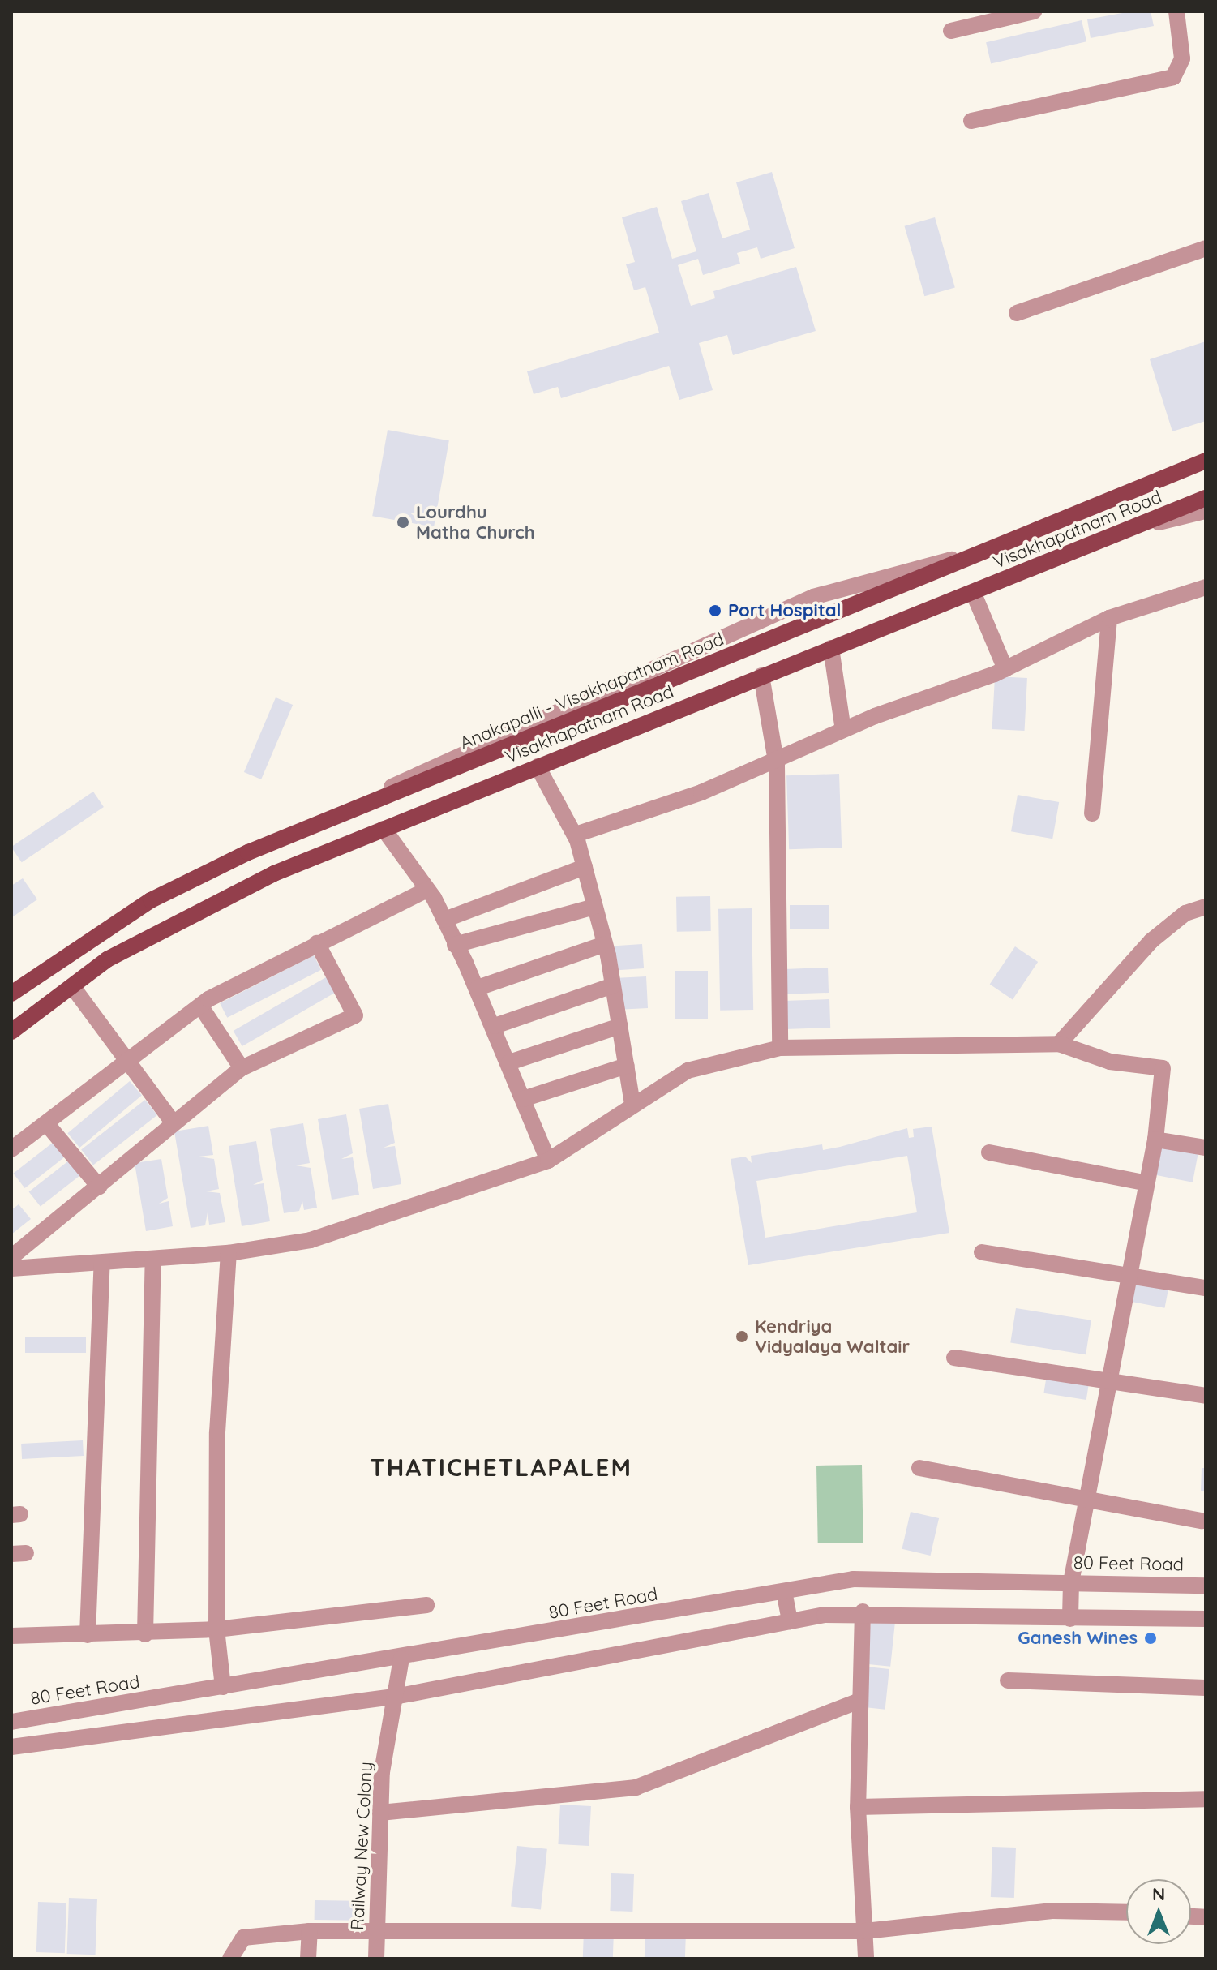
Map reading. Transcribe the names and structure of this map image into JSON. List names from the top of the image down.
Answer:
{
  "streets": {
    "main road": ["Visakhapatnam Road", "Anakapalli - Visakhapatnam Road"],
    "street": ["80 Feet Road", "Railway New Colony"]
  },
  "crossings": [
    ["80 Feet Road", "Railway New Colony"]
  ],
  "districts": ["THATICHETLAPALEM"],
  "places": [
    "Lourdhu Matha Church",
    "Port Hospital",
    "Kendriya Vidyalaya Waltair",
    "Ganesh Wines"
  ],
  "north": "top"
}
